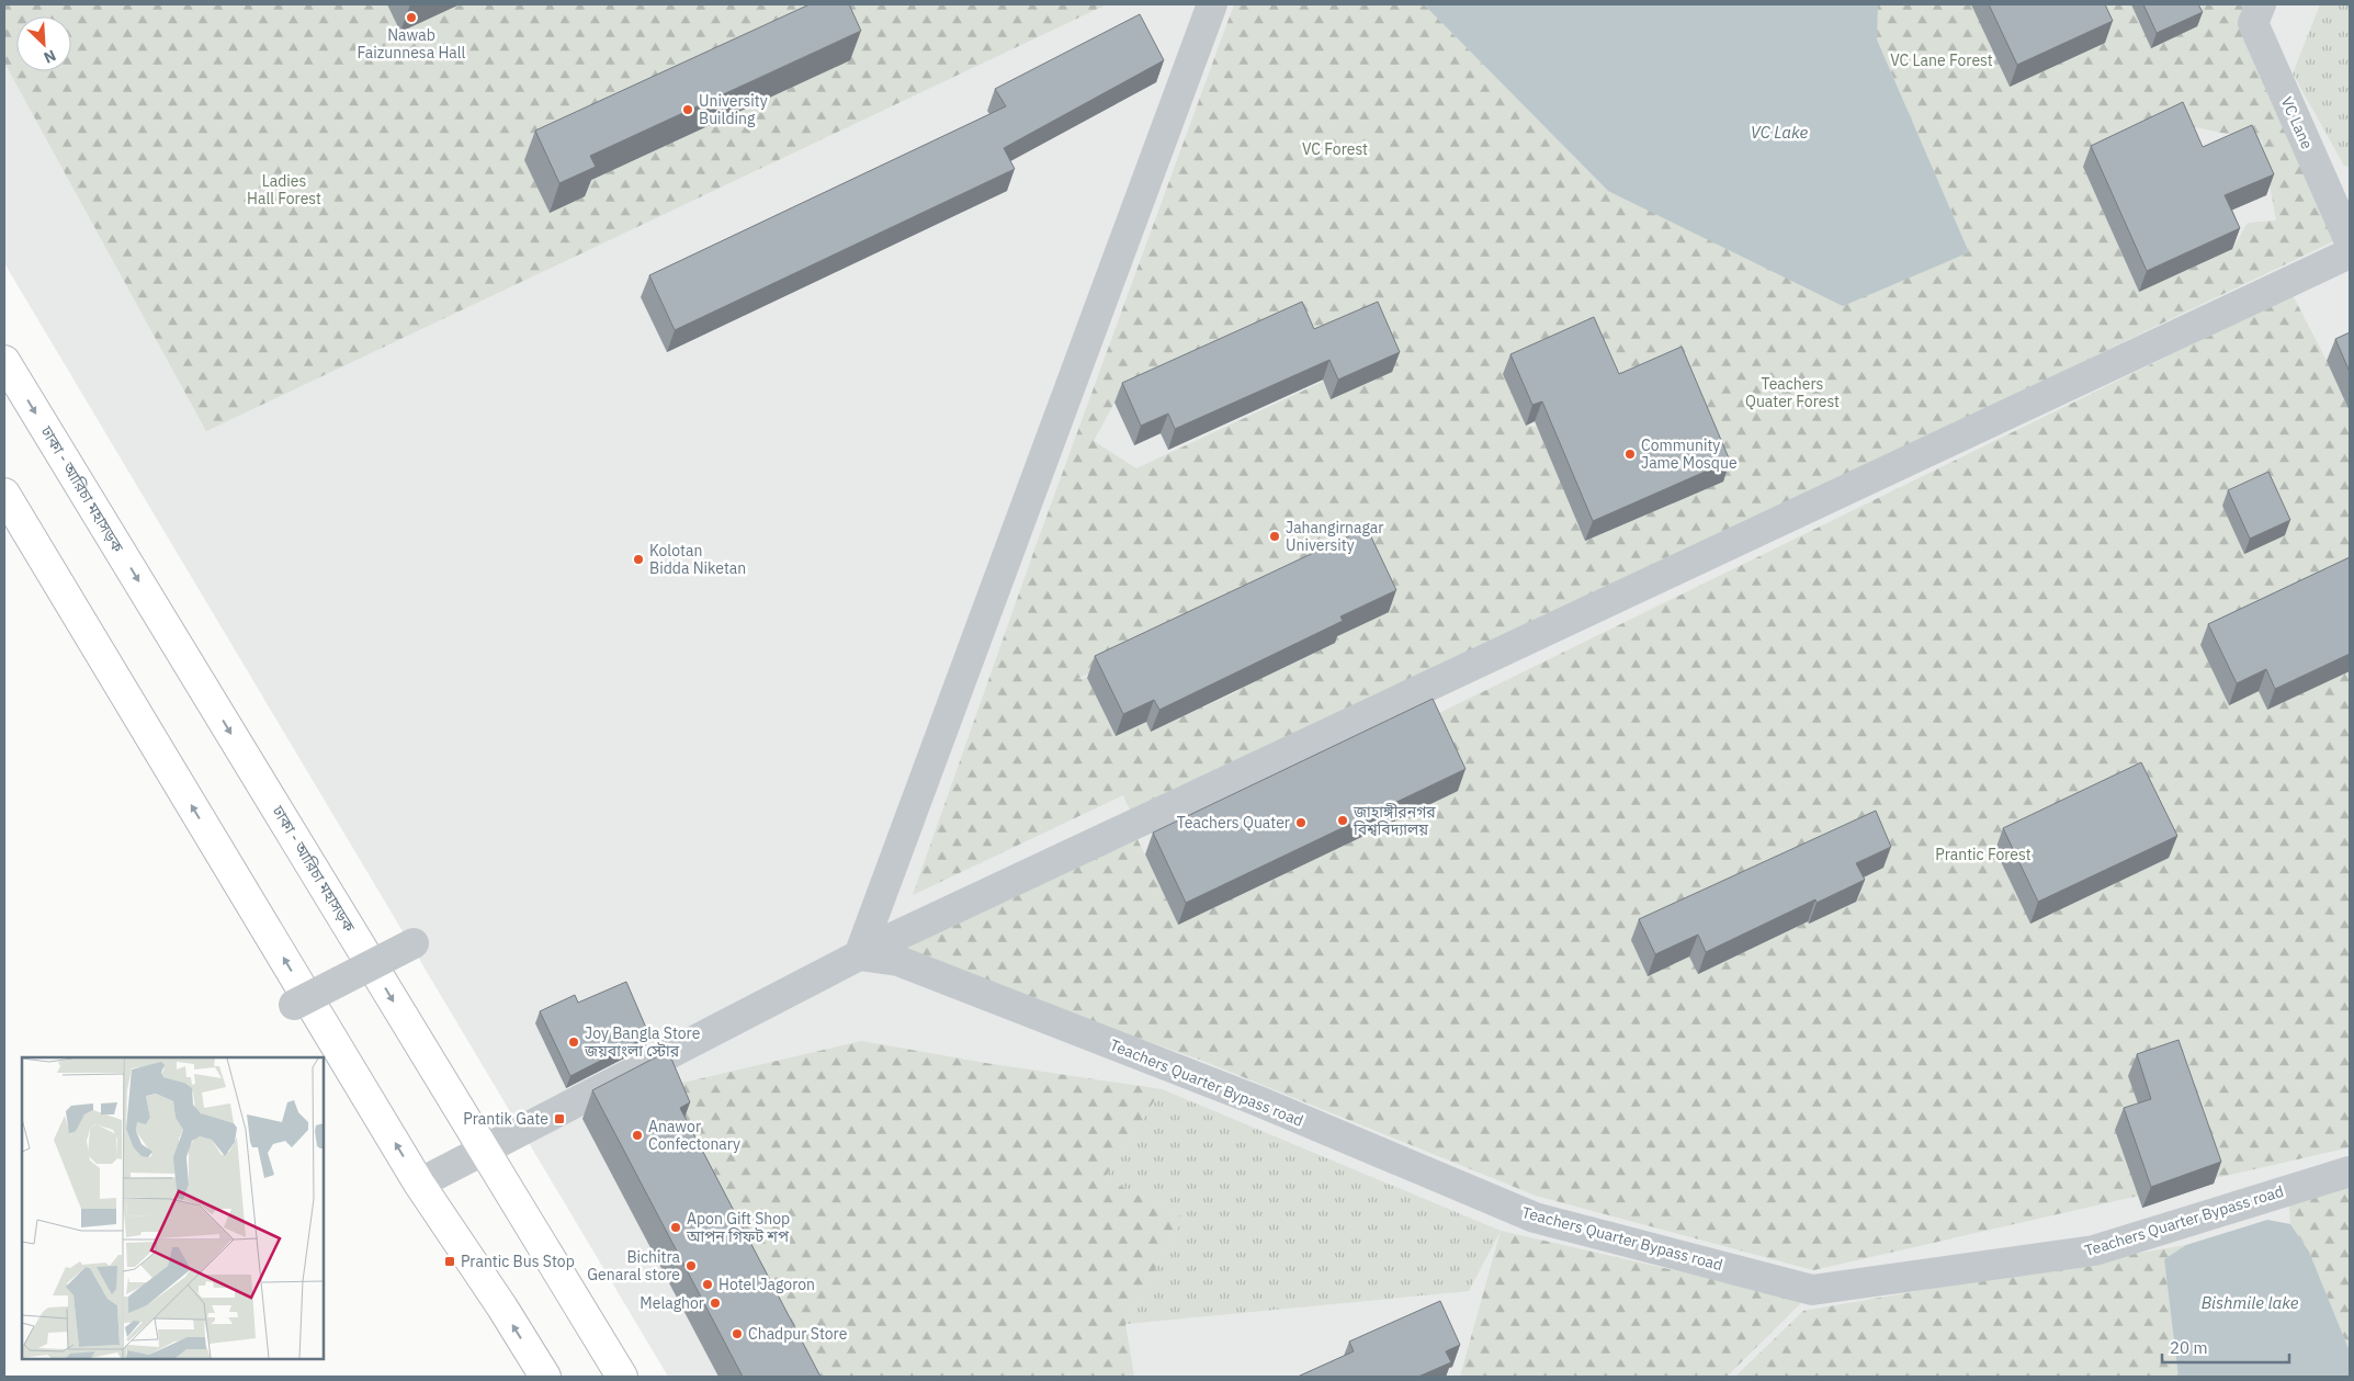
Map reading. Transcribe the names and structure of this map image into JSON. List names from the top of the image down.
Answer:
{
  "streets": {
    "highway": ["ঢাকা - আরিচা মহাসড়ক"],
    "street": ["VC Lane", "Teachers Quarter Bypass road"]
  },
  "water": ["VC Lake", "Bishmile lake"],
  "parks": [
    "VC Lane Forest",
    "VC Forest",
    "Ladies Hall Forest",
    "Teachers Quater Forest",
    "Prantic Forest"
  ],
  "places": {
    "other": [
      "Nawab Faizunnesa Hall",
      "University Building",
      "Community Jame Mosque",
      "Jahangirnagar University",
      "Kolotan Bidda Niketan",
      "জাহাঙ্গীরনগর বিশ্ববিদ্যালয়",
      "Teachers Quater",
      "Joy Bangla Store জয়বাংলা স্টোর",
      "Anawor Confectonary",
      "Apon Gift Shop আপন গিফট শপ",
      "Bichitra Genaral store",
      "Hotel Jagoron",
      "Melaghor",
      "Chadpur Store"
    ],
    "transit": ["Prantik Gate", "Prantic Bus Stop"]
  },
  "scale_bar": "20 m",
  "north": "bottom right"
}
